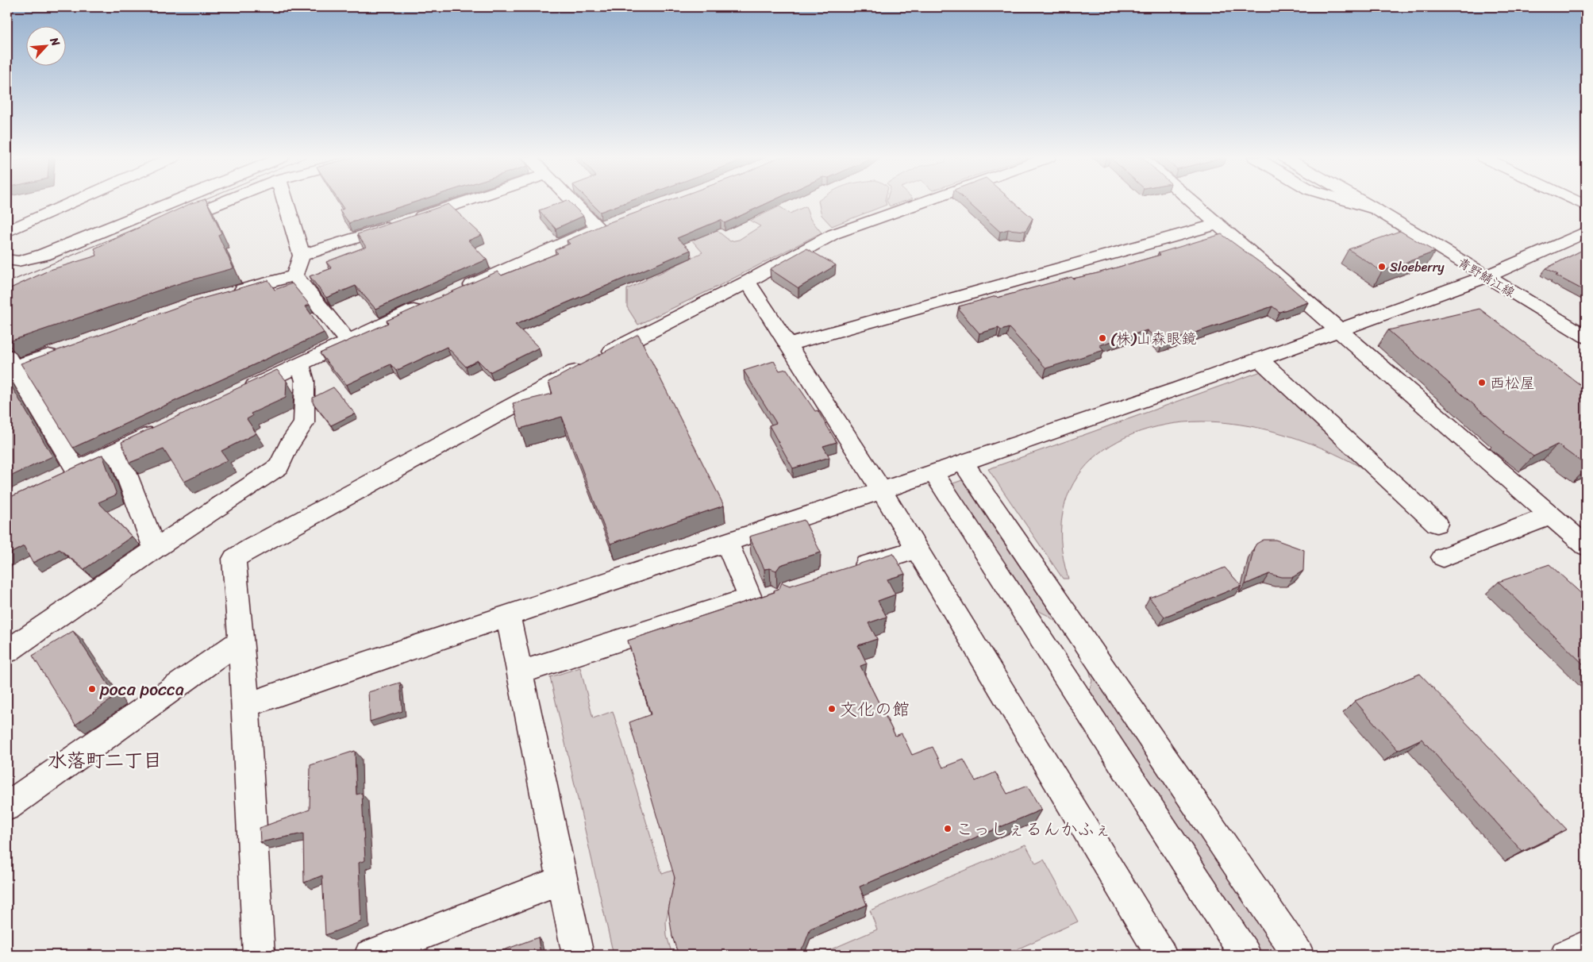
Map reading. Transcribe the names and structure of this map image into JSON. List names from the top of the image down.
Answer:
{
  "streets": {
    "street": ["青野鯖江線"]
  },
  "districts": ["水落町二丁目"],
  "places": [
    "Sloeberry",
    "(株)山森眼鏡",
    "西松屋",
    "poca pocca",
    "文化の館",
    "こっしぇるんかふぇ"
  ],
  "north": "top right"
}
